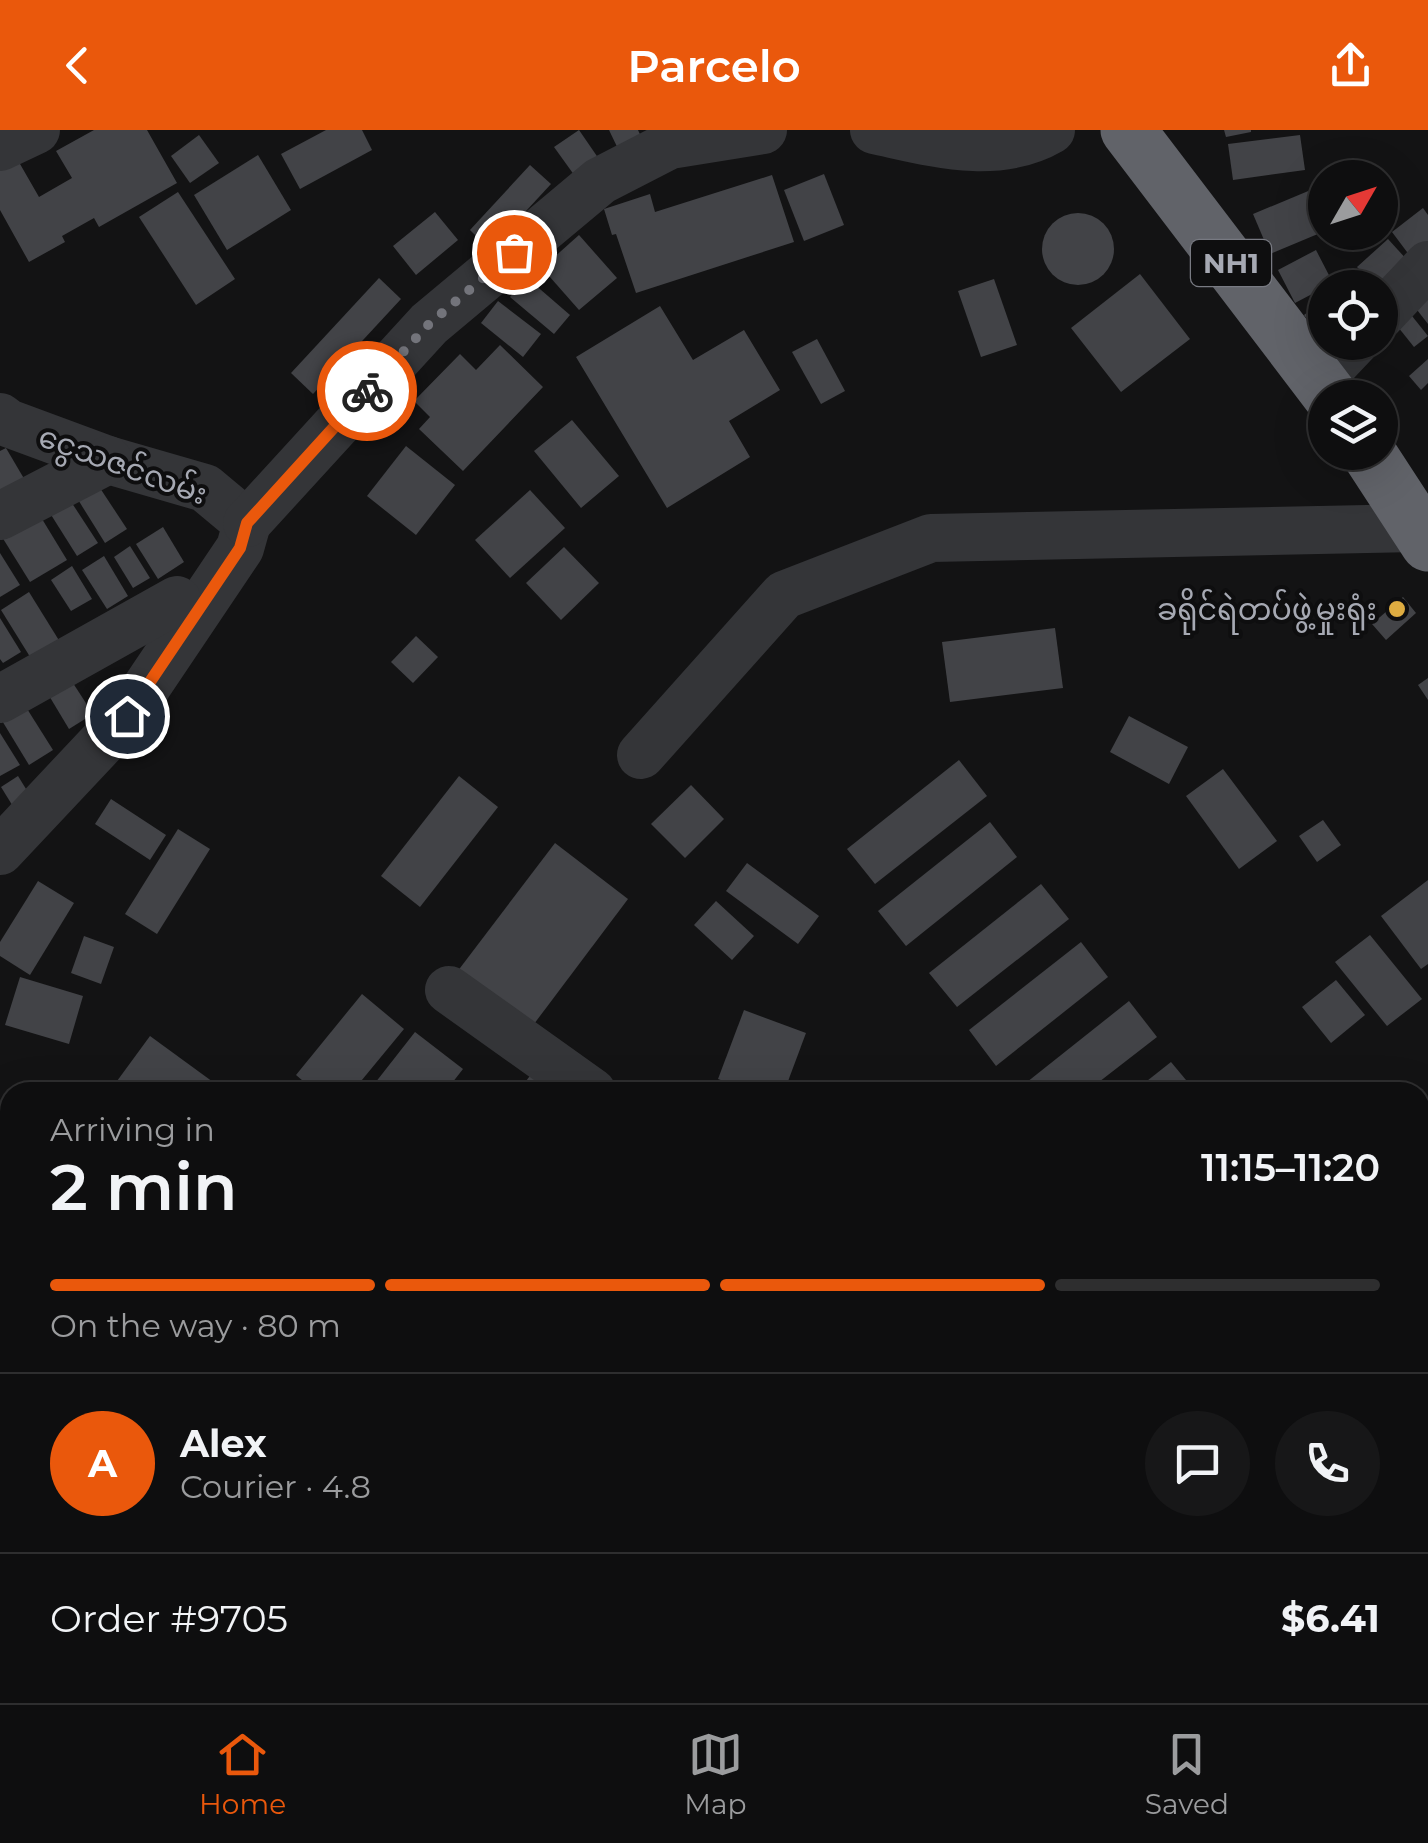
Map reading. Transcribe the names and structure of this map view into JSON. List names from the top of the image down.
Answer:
{
  "streets": {
    "highway": ["NH1"],
    "street": ["ငွေသဇင်လမ်း"]
  },
  "places": ["ခရိုင်ရဲတပ်ဖွဲ့မှုးရုံး"],
  "north": "top right",
  "page": {
    "header": "Parcelo",
    "heading": ["2 min", "Arriving in", "11:15–11:20"],
    "panel": [
      "Alex",
      "Courier · 4.8",
      "Order #9705",
      "$6.41"
    ],
    "bar": "On the way · 80 m",
    "round": "A",
    "tabs": ["Home", "Map", "Saved"]
  }
}
